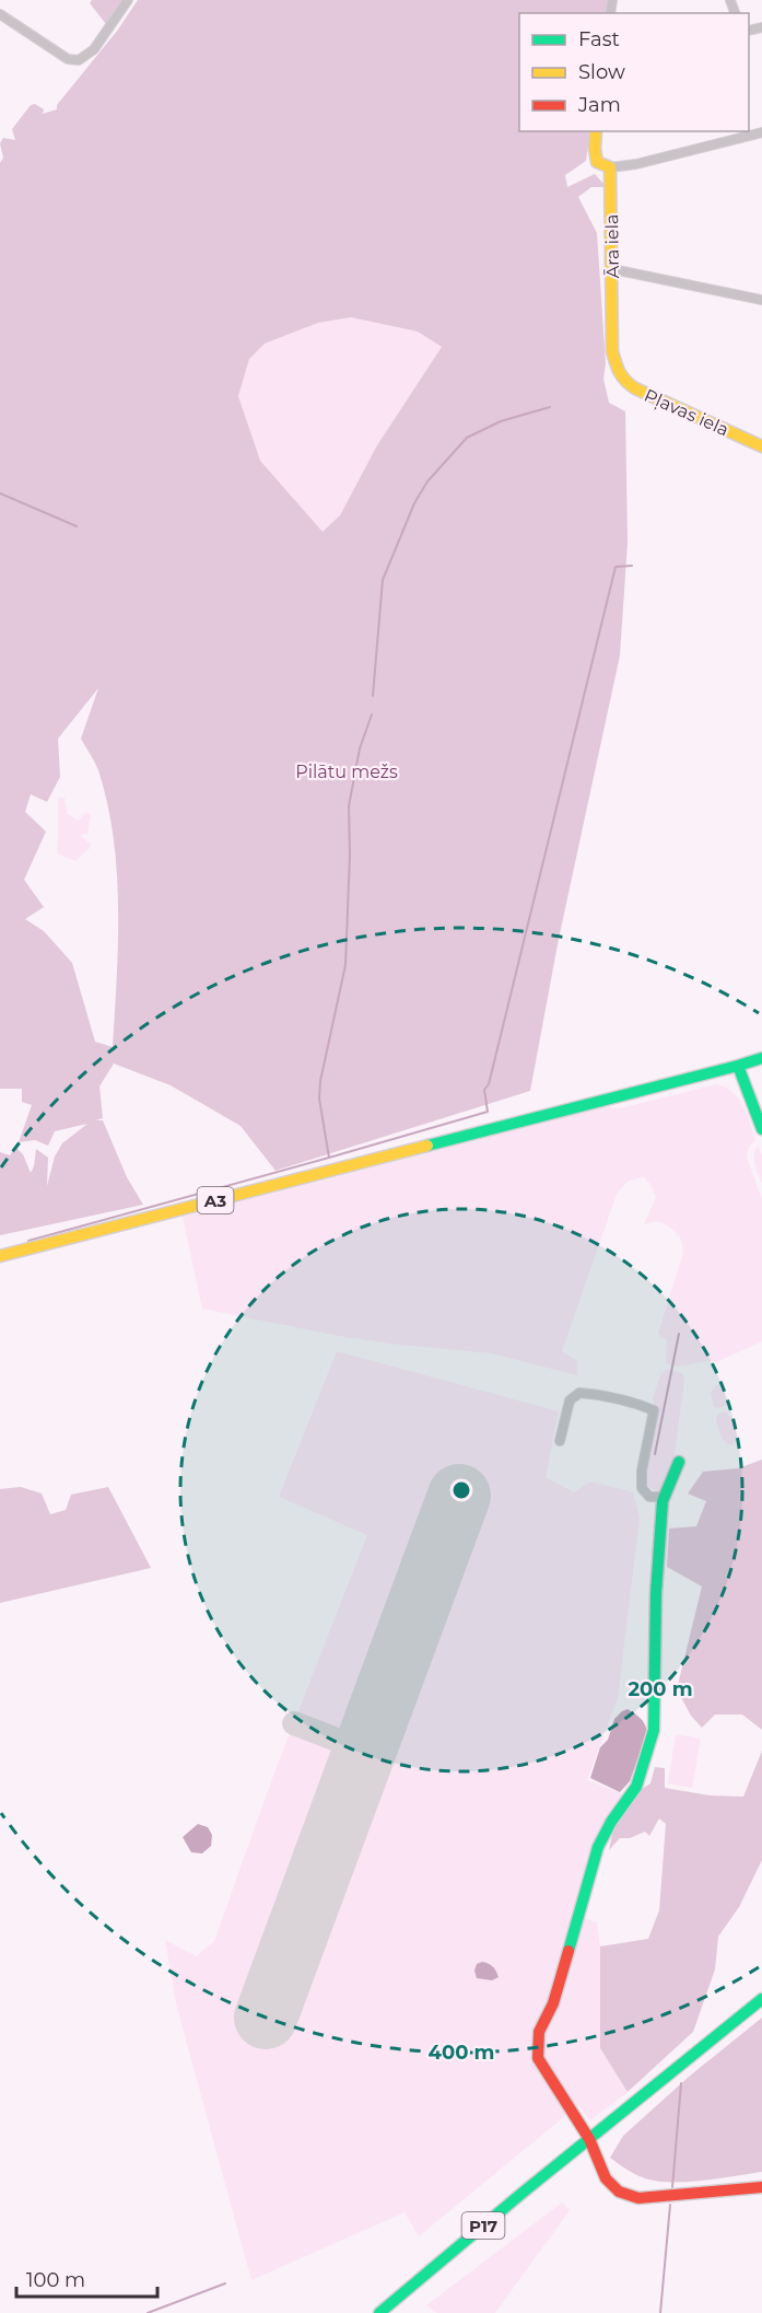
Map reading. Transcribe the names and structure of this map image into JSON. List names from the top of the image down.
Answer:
{
  "streets": {
    "main road": [
      "Āra iela",
      "Pļavas iela",
      "A3",
      "P17"
    ]
  },
  "crossings": [
    ["Āra iela", "Pļavas iela"]
  ],
  "parks": ["Pilātu mežs"],
  "legend": ["Fast", "Slow", "Jam"],
  "scale_bar": "100 m",
  "rings": ["200 m", "400 m"]
}
